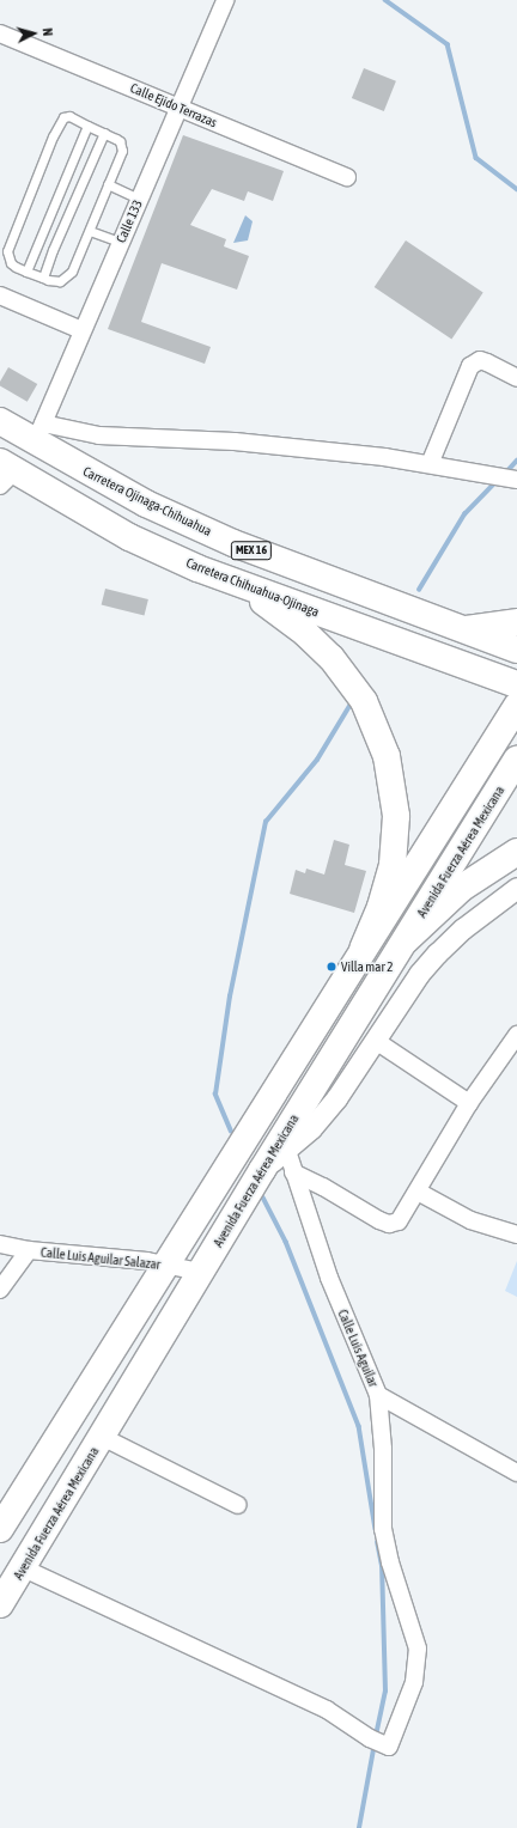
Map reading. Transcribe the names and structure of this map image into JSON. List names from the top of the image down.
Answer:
{
  "streets": {
    "main road": [
      "Carretera Ojinaga-Chihuahua",
      "MEX 16",
      "Carretera Chihuahua-Ojinaga",
      "Avenida Fuerza Aérea Mexicana"
    ],
    "street": [
      "Calle Ejido Terrazas",
      "Calle 133",
      "Calle Luis Aguilar Salazar",
      "Calle Luis Aguilar"
    ]
  },
  "crossings": [
    ["Calle Ejido Terrazas", "Calle 133"],
    ["Calle 133", "Carretera Ojinaga-Chihuahua"],
    ["Avenida Fuerza Aérea Mexicana", "Calle Luis Aguilar Salazar"]
  ],
  "places": ["Villa mar 2"],
  "north": "right"
}
